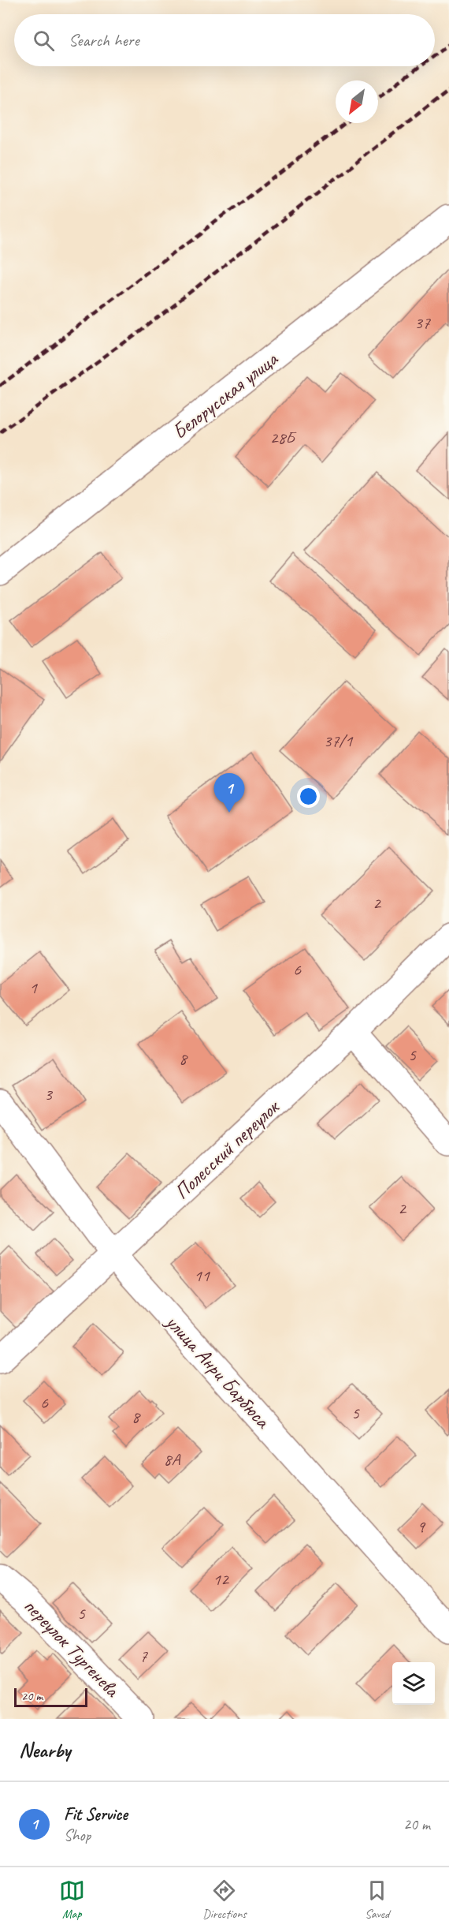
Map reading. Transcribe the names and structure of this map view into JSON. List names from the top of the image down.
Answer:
{
  "streets": {
    "street": [
      "Белорусская улица",
      "Полесский переулок",
      "улица Анри Барбюса",
      "переулок Тургенева"
    ]
  },
  "crossings": [
    ["Полесский переулок", "улица Анри Барбюса"]
  ],
  "house_numbers": [
    "37",
    "28Б",
    "37/1",
    "2",
    "6",
    "1",
    "5",
    "8",
    "3",
    "2",
    "11",
    "6",
    "5",
    "8",
    "8А",
    "9",
    "12",
    "5",
    "7"
  ],
  "scale_bar": "20 m",
  "north": "bottom left",
  "page": {
    "search": "Search here",
    "pins": "1",
    "scale": "20 m",
    "heading": "Nearby",
    "list": [
      {
        "mark": "1",
        "name": "Fit Service",
        "note": "Shop",
        "value": "20 m"
      }
    ],
    "nav": ["Map", "Directions", "Saved"]
  }
}
